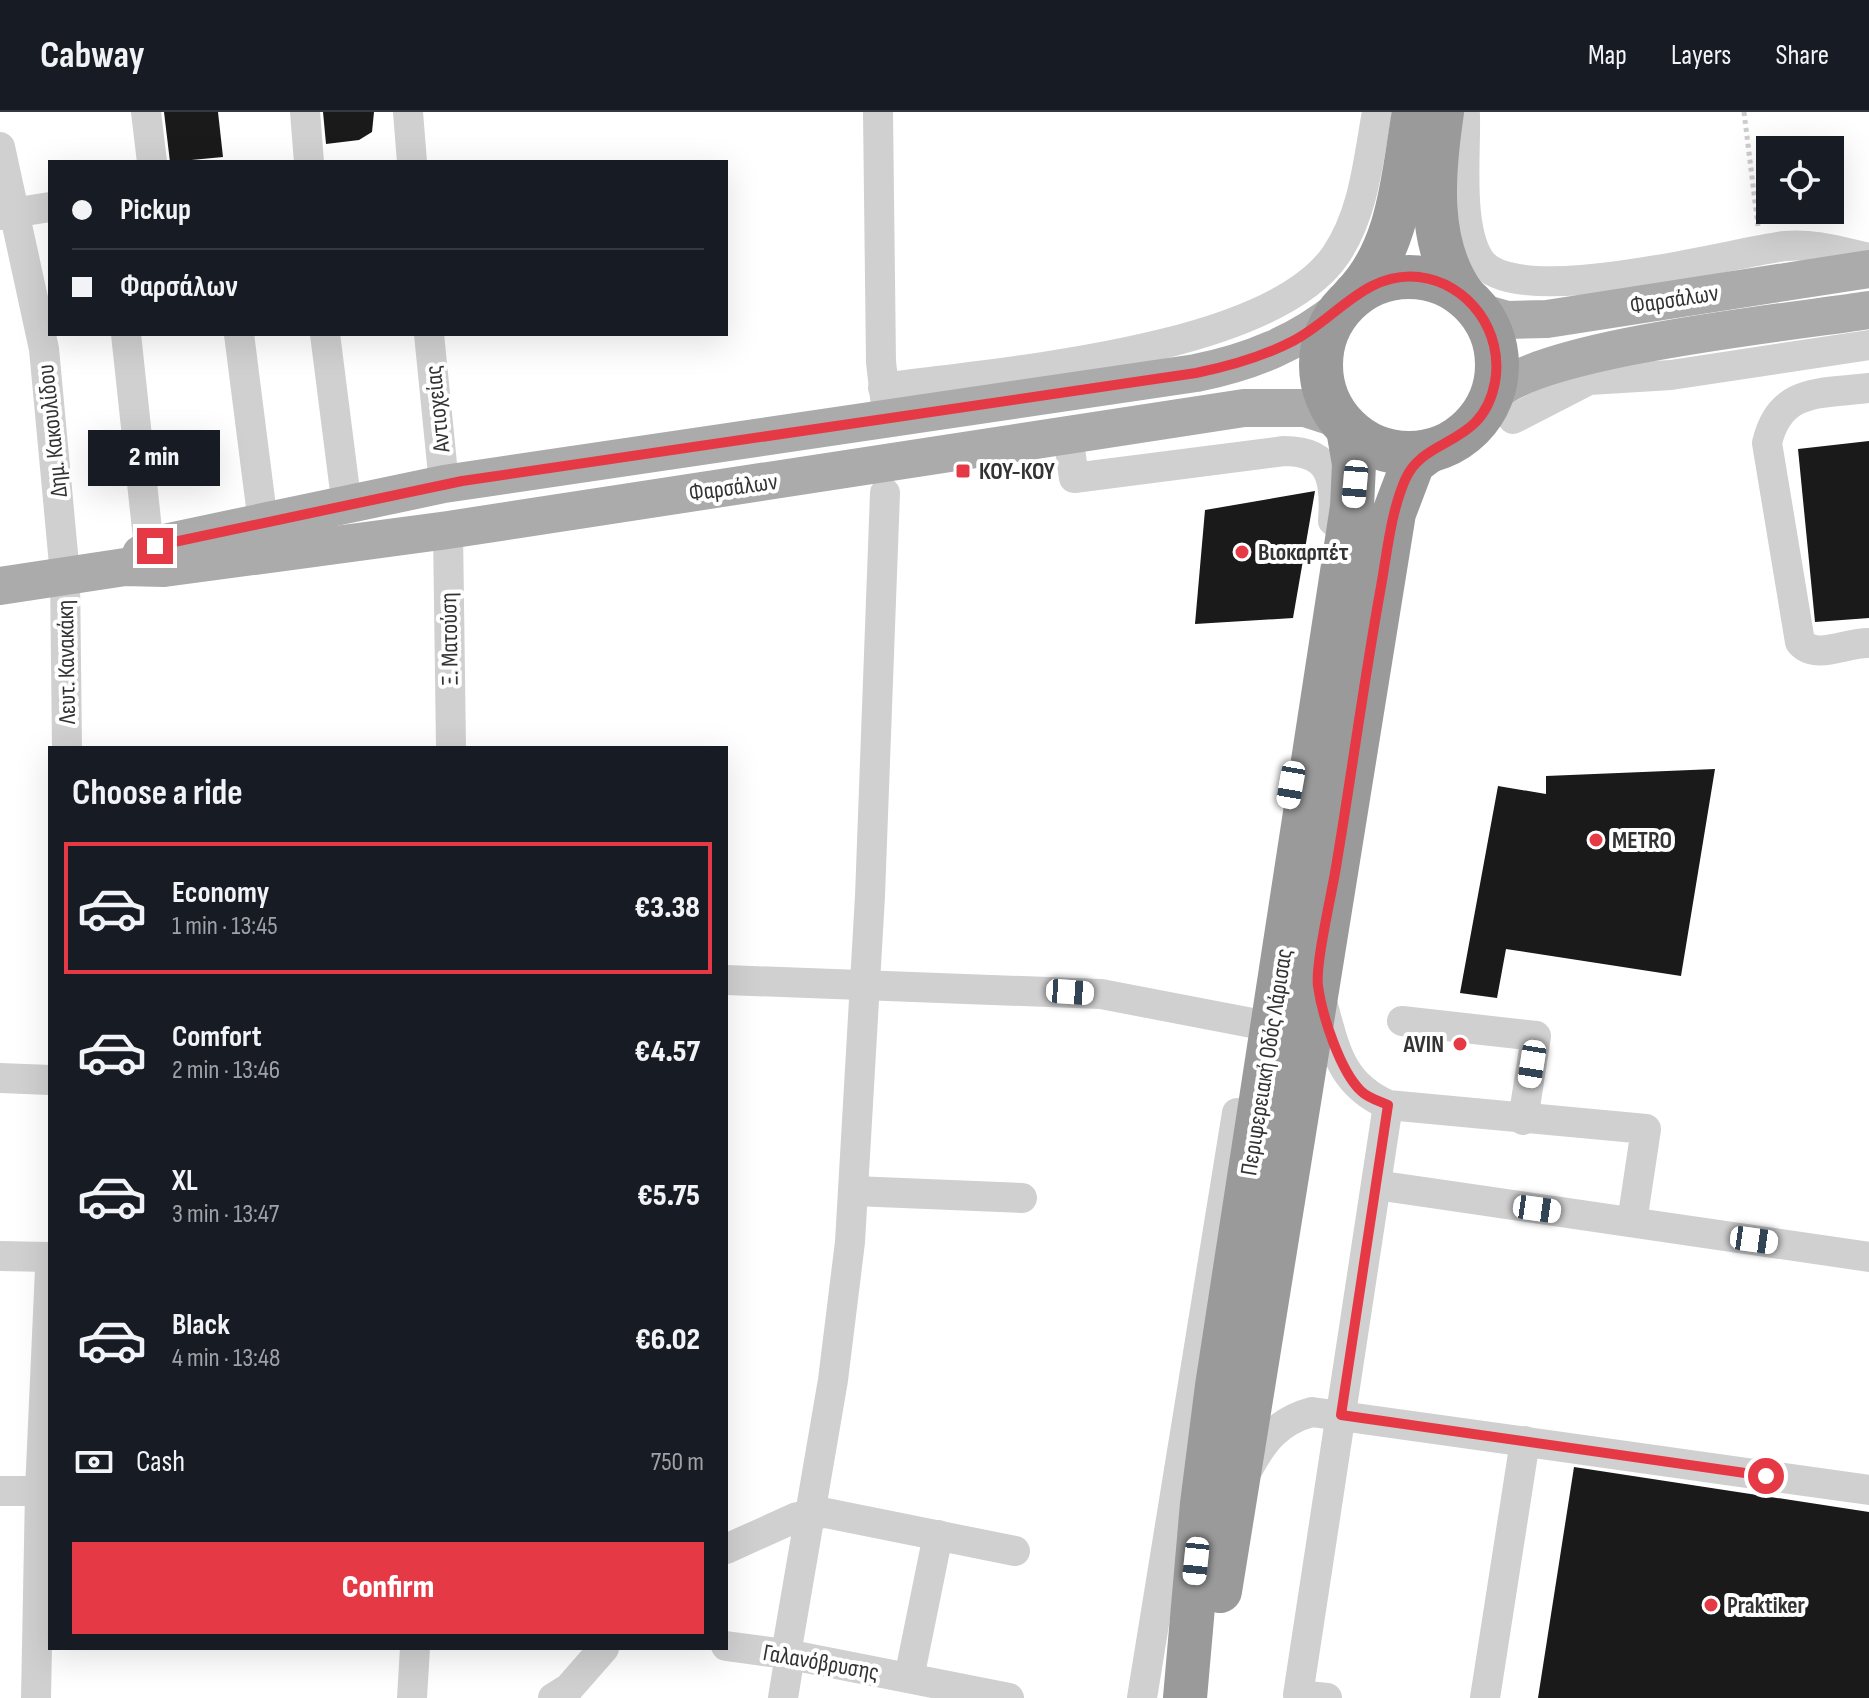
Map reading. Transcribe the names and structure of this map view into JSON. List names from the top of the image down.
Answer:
{
  "streets": {
    "highway": ["Περιφερειακή Οδός Λάρισας"],
    "main road": ["Φαρσάλων"],
    "street": [
      "Αντιοχείας",
      "Δημ. Κακουλίδου",
      "Ξ. Ματούση",
      "Λευτ. Κανακάκη",
      "Γαλανόβρυσης"
    ]
  },
  "crossings": [
    ["Φαρσάλων", "Αντιοχείας"],
    ["Φαρσάλων", "Δημ. Κακουλίδου"],
    ["Φαρσάλων", "Ξ. Ματούση"],
    ["Φαρσάλων", "Λευτ. Κανακάκη"],
    ["Φαρσάλων", "Περιφερειακή Οδός Λάρισας"],
    ["Δημ. Κακουλίδου", "Λευτ. Κανακάκη"]
  ],
  "places": {
    "transit": ["ΚΟΥ-ΚΟΥ"],
    "other": [
      "Βιοκαρπέτ",
      "METRO",
      "AVIN",
      "Praktiker"
    ]
  },
  "page": {
    "header": "Cabway",
    "nav": ["Map", "Layers", "Share"],
    "banner": ["Pickup", "Φαρσάλων"],
    "bubble": "2 min",
    "heading": "Choose a ride",
    "list": [
      {
        "name": "Economy",
        "note": "1 min · 13:45",
        "value": "€3.38"
      },
      {
        "name": "Comfort",
        "note": "2 min · 13:46",
        "value": "€4.57"
      },
      {
        "name": "XL",
        "note": "3 min · 13:47",
        "value": "€5.75"
      },
      {
        "name": "Black",
        "note": "4 min · 13:48",
        "value": "€6.02"
      }
    ],
    "pay": ["Cash", "750 m"],
    "buttons": "Confirm"
  }
}
